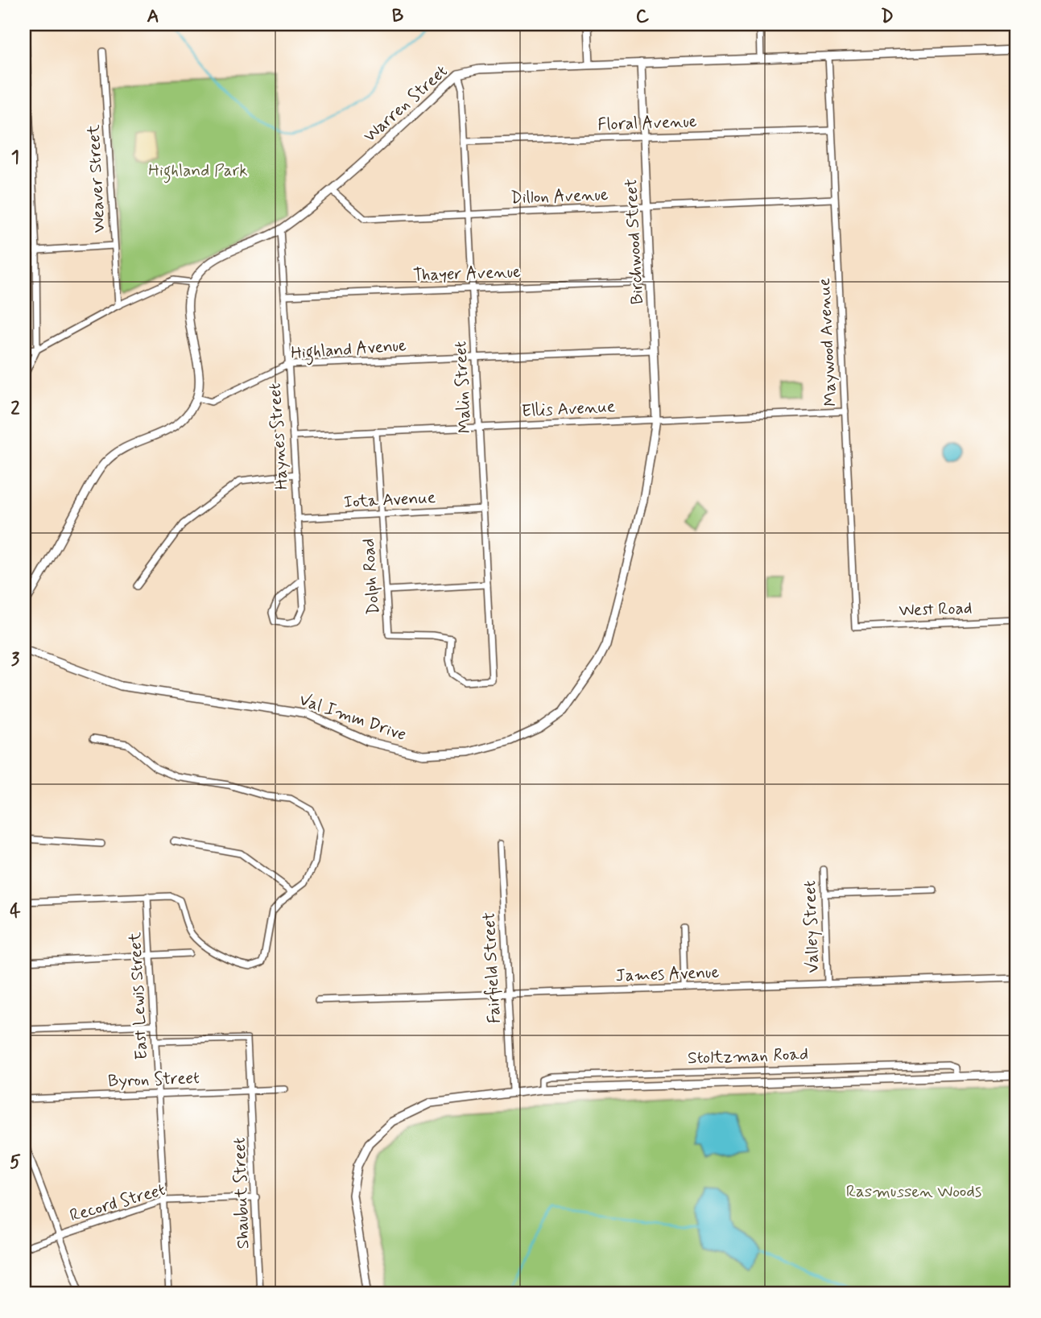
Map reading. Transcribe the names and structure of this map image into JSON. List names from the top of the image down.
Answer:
{
  "streets": {
    "street": [
      "Warren Street",
      "Floral Avenue",
      "Weaver Street",
      "Dillon Avenue",
      "Birchwood Street",
      "Thayer Avenue",
      "Maywood Avenue",
      "Highland Avenue",
      "Malin Street",
      "Ellis Avenue",
      "Haynes Street",
      "Iota Avenue",
      "Dolph Road",
      "West Road",
      "Val Imm Drive",
      "Valley Street",
      "Fairfield Street",
      "James Avenue",
      "East Lewis Street",
      "Stoltzman Road",
      "Byron Street",
      "Shaubut Street",
      "Record Street"
    ]
  },
  "crossings": [
    ["Warren Street", "Dillon Avenue"],
    ["Warren Street", "Birchwood Street"],
    ["Warren Street", "Maywood Avenue"],
    ["Warren Street", "Malin Street"],
    ["Warren Street", "Haynes Street"],
    ["Floral Avenue", "Birchwood Street"],
    ["Floral Avenue", "Maywood Avenue"],
    ["Floral Avenue", "Malin Street"],
    ["Dillon Avenue", "Birchwood Street"],
    ["Dillon Avenue", "Maywood Avenue"],
    ["Dillon Avenue", "Malin Street"],
    ["Birchwood Street", "Thayer Avenue"],
    ["Birchwood Street", "Highland Avenue"],
    ["Birchwood Street", "Ellis Avenue"],
    ["Birchwood Street", "Val Imm Drive"],
    ["Thayer Avenue", "Malin Street"],
    ["Thayer Avenue", "Haynes Street"],
    ["Maywood Avenue", "Ellis Avenue"],
    ["Maywood Avenue", "West Road"],
    ["Highland Avenue", "Malin Street"],
    ["Highland Avenue", "Haynes Street"],
    ["Malin Street", "Ellis Avenue"],
    ["Malin Street", "Iota Avenue"],
    ["Malin Street", "Dolph Road"],
    ["Ellis Avenue", "Haynes Street"],
    ["Ellis Avenue", "Dolph Road"],
    ["Ellis Avenue", "Val Imm Drive"],
    ["Haynes Street", "Iota Avenue"],
    ["Iota Avenue", "Dolph Road"],
    ["Valley Street", "James Avenue"],
    ["Fairfield Street", "James Avenue"],
    ["Fairfield Street", "Stoltzman Road"],
    ["East Lewis Street", "Byron Street"],
    ["East Lewis Street", "Shaubut Street"],
    ["East Lewis Street", "Record Street"],
    ["Byron Street", "Shaubut Street"],
    ["Shaubut Street", "Record Street"]
  ],
  "parks": ["Highland Park", "Rasmussen Woods"],
  "grid": {
    "columns": [
      "A",
      "B",
      "C",
      "D"
    ],
    "rows": [
      "1",
      "2",
      "3",
      "4",
      "5"
    ]
  }
}
